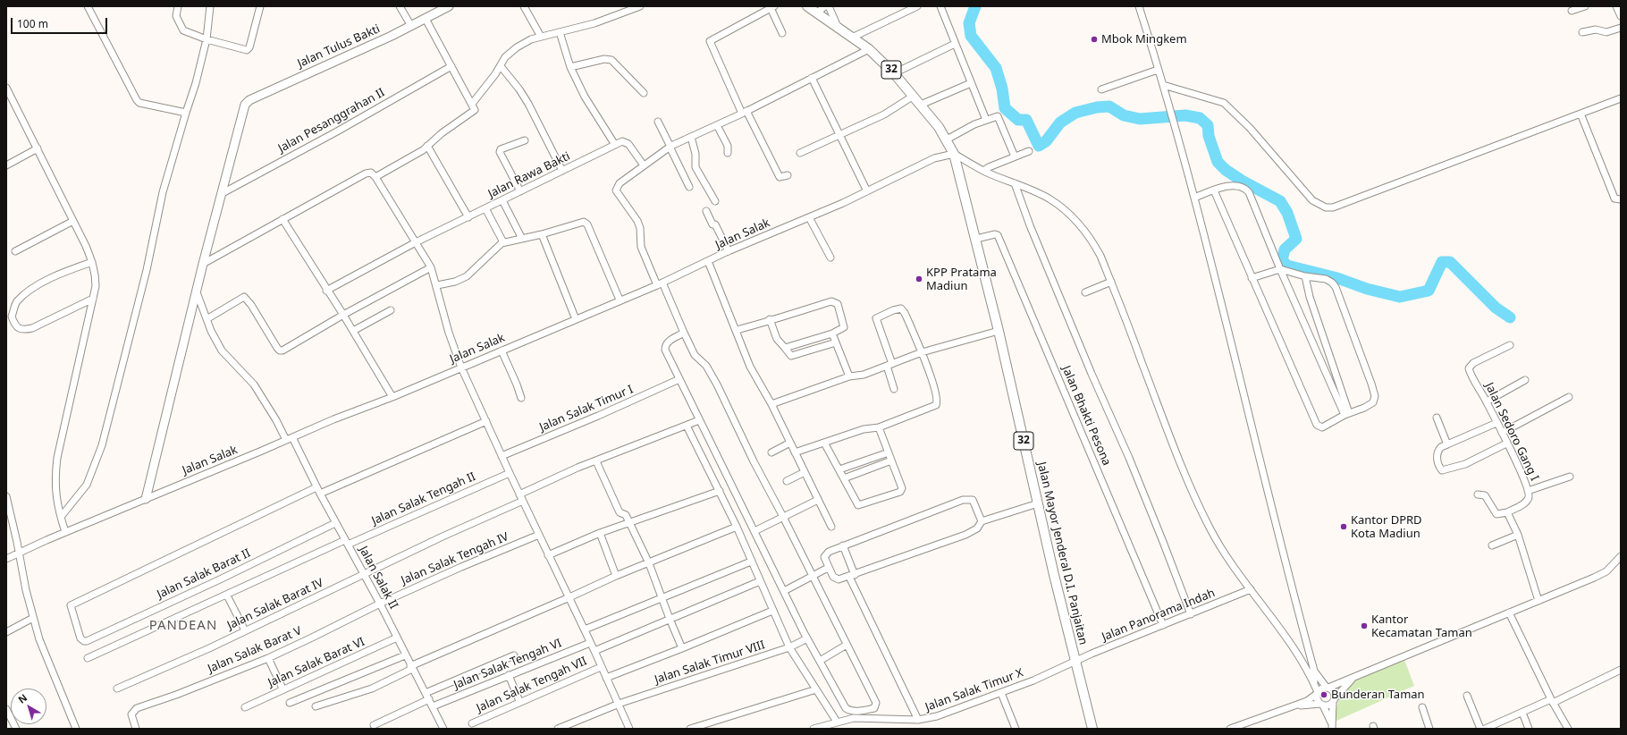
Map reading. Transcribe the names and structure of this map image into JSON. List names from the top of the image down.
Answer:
{
  "streets": {
    "highway": ["32", "Jalan Mayor Jenderal D.I. Panjaitan"],
    "main road": ["Jalan Tulus Bakti"],
    "street": [
      "Jalan Pesanggrahan II",
      "Jalan Rawa Bakti",
      "Jalan Salak",
      "Jalan Salak Timur I",
      "Jalan Bhakti Pesona",
      "Jalan Sedoro Gang I",
      "Jalan Salak Tengah II",
      "Jalan Salak Tengah IV",
      "Jalan Salak Barat II",
      "Jalan Salak II",
      "Jalan Salak Barat IV",
      "Jalan Panorama Indah",
      "Jalan Salak Barat V",
      "Jalan Salak Barat VI",
      "Jalan Salak Timur VIII",
      "Jalan Salak Tengah VI",
      "Jalan Salak Tengah VII",
      "Jalan Salak Timur X"
    ]
  },
  "crossings": [
    ["Jalan Tulus Bakti", "Jalan Pesanggrahan II"],
    ["32", "Jalan Salak"],
    ["32", "Jalan Mayor Jenderal D.I. Panjaitan"],
    ["Jalan Salak", "Jalan Mayor Jenderal D.I. Panjaitan"],
    ["Jalan Salak", "Jalan Salak II"],
    ["Jalan Bhakti Pesona", "Jalan Mayor Jenderal D.I. Panjaitan"],
    ["Jalan Bhakti Pesona", "Jalan Panorama Indah"],
    ["Jalan Salak Tengah II", "Jalan Salak II"],
    ["Jalan Mayor Jenderal D.I. Panjaitan", "Jalan Panorama Indah"],
    ["Jalan Mayor Jenderal D.I. Panjaitan", "Jalan Salak Timur X"],
    ["Jalan Salak Tengah IV", "Jalan Salak II"],
    ["Jalan Salak Tengah IV", "Jalan Salak Barat V"],
    ["Jalan Salak Barat II", "Jalan Salak II"],
    ["Jalan Salak II", "Jalan Salak Barat IV"],
    ["Jalan Salak II", "Jalan Salak Barat V"],
    ["Jalan Salak II", "Jalan Salak Barat VI"],
    ["Jalan Salak II", "Jalan Salak Tengah VI"],
    ["Jalan Panorama Indah", "Jalan Salak Timur X"]
  ],
  "districts": ["PANDEAN"],
  "places": [
    "Mbok Mingkem",
    "KPP Pratama Madiun",
    "Kantor DPRD Kota Madiun",
    "Kantor Kecamatan Taman",
    "Bunderan Taman"
  ],
  "scale_bar": "100 m",
  "north": "top left"
}
